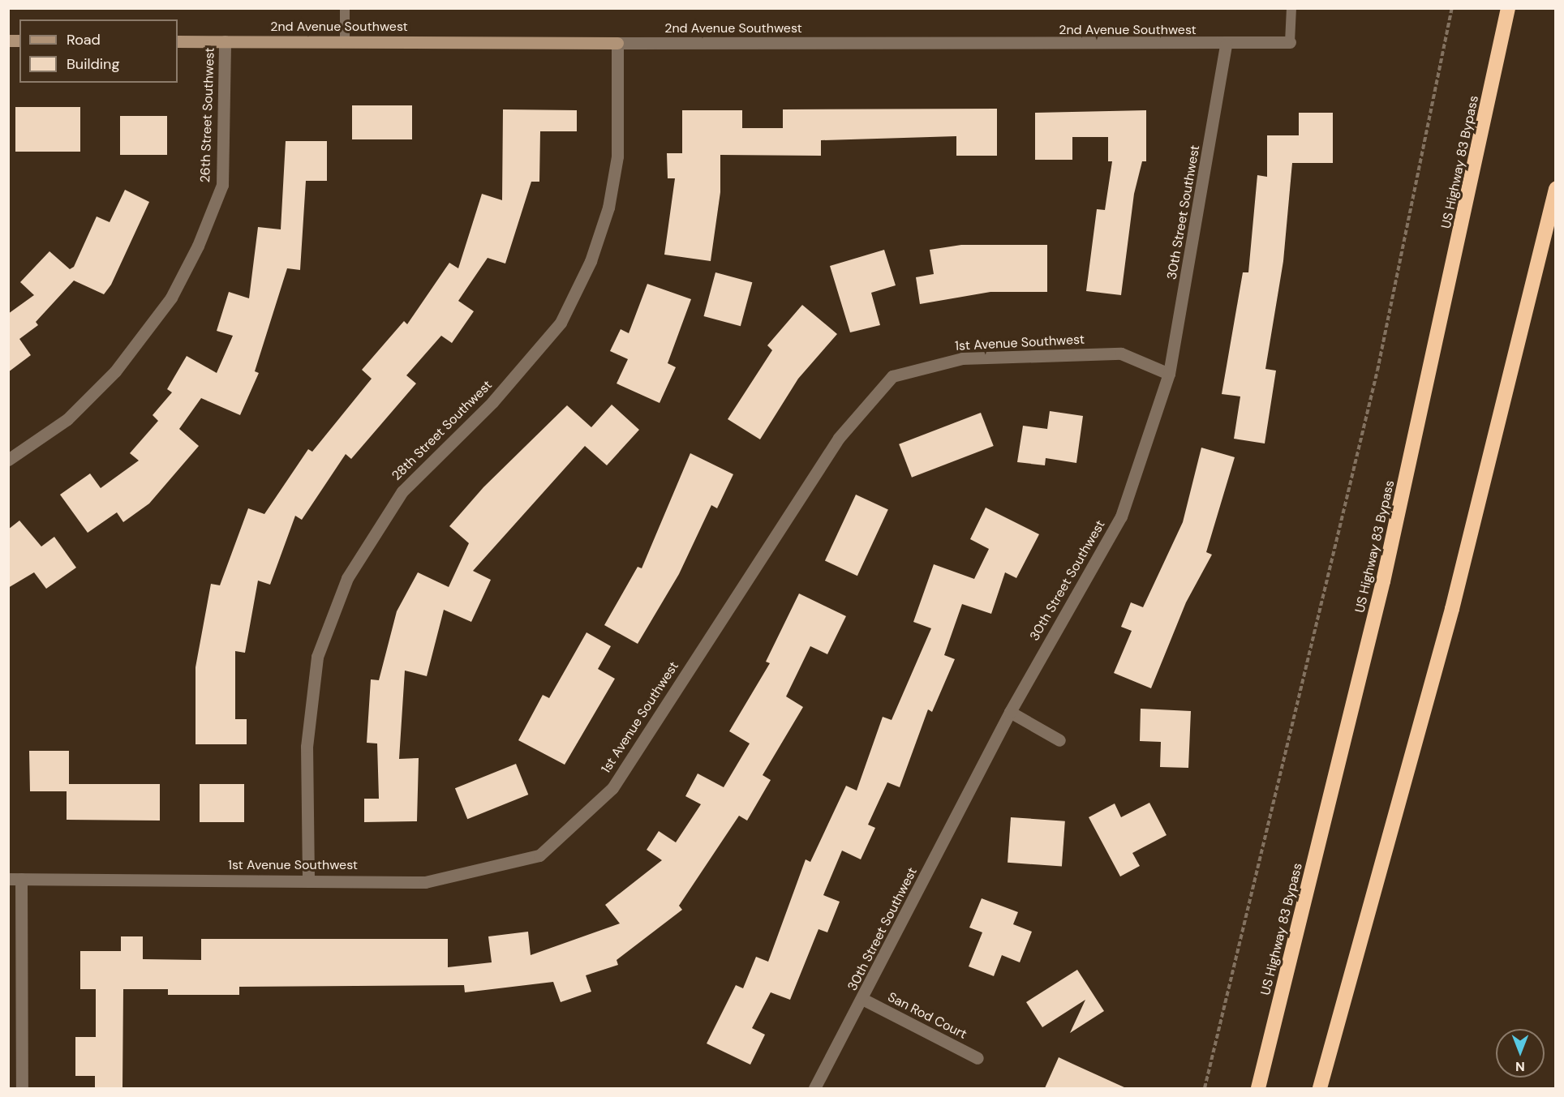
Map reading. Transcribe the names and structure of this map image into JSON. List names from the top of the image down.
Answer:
{
  "streets": {
    "highway": ["US Highway 83 Bypass"],
    "street": [
      "2nd Avenue Southwest",
      "26th Street Southwest",
      "30th Street Southwest",
      "1st Avenue Southwest",
      "28th Street Southwest",
      "San Rod Court"
    ]
  },
  "crossings": [
    ["2nd Avenue Southwest", "26th Street Southwest"],
    ["2nd Avenue Southwest", "30th Street Southwest"],
    ["2nd Avenue Southwest", "28th Street Southwest"],
    ["30th Street Southwest", "1st Avenue Southwest"],
    ["30th Street Southwest", "San Rod Court"],
    ["1st Avenue Southwest", "28th Street Southwest"]
  ],
  "legend": ["Road", "Building"],
  "north": "bottom"
}
